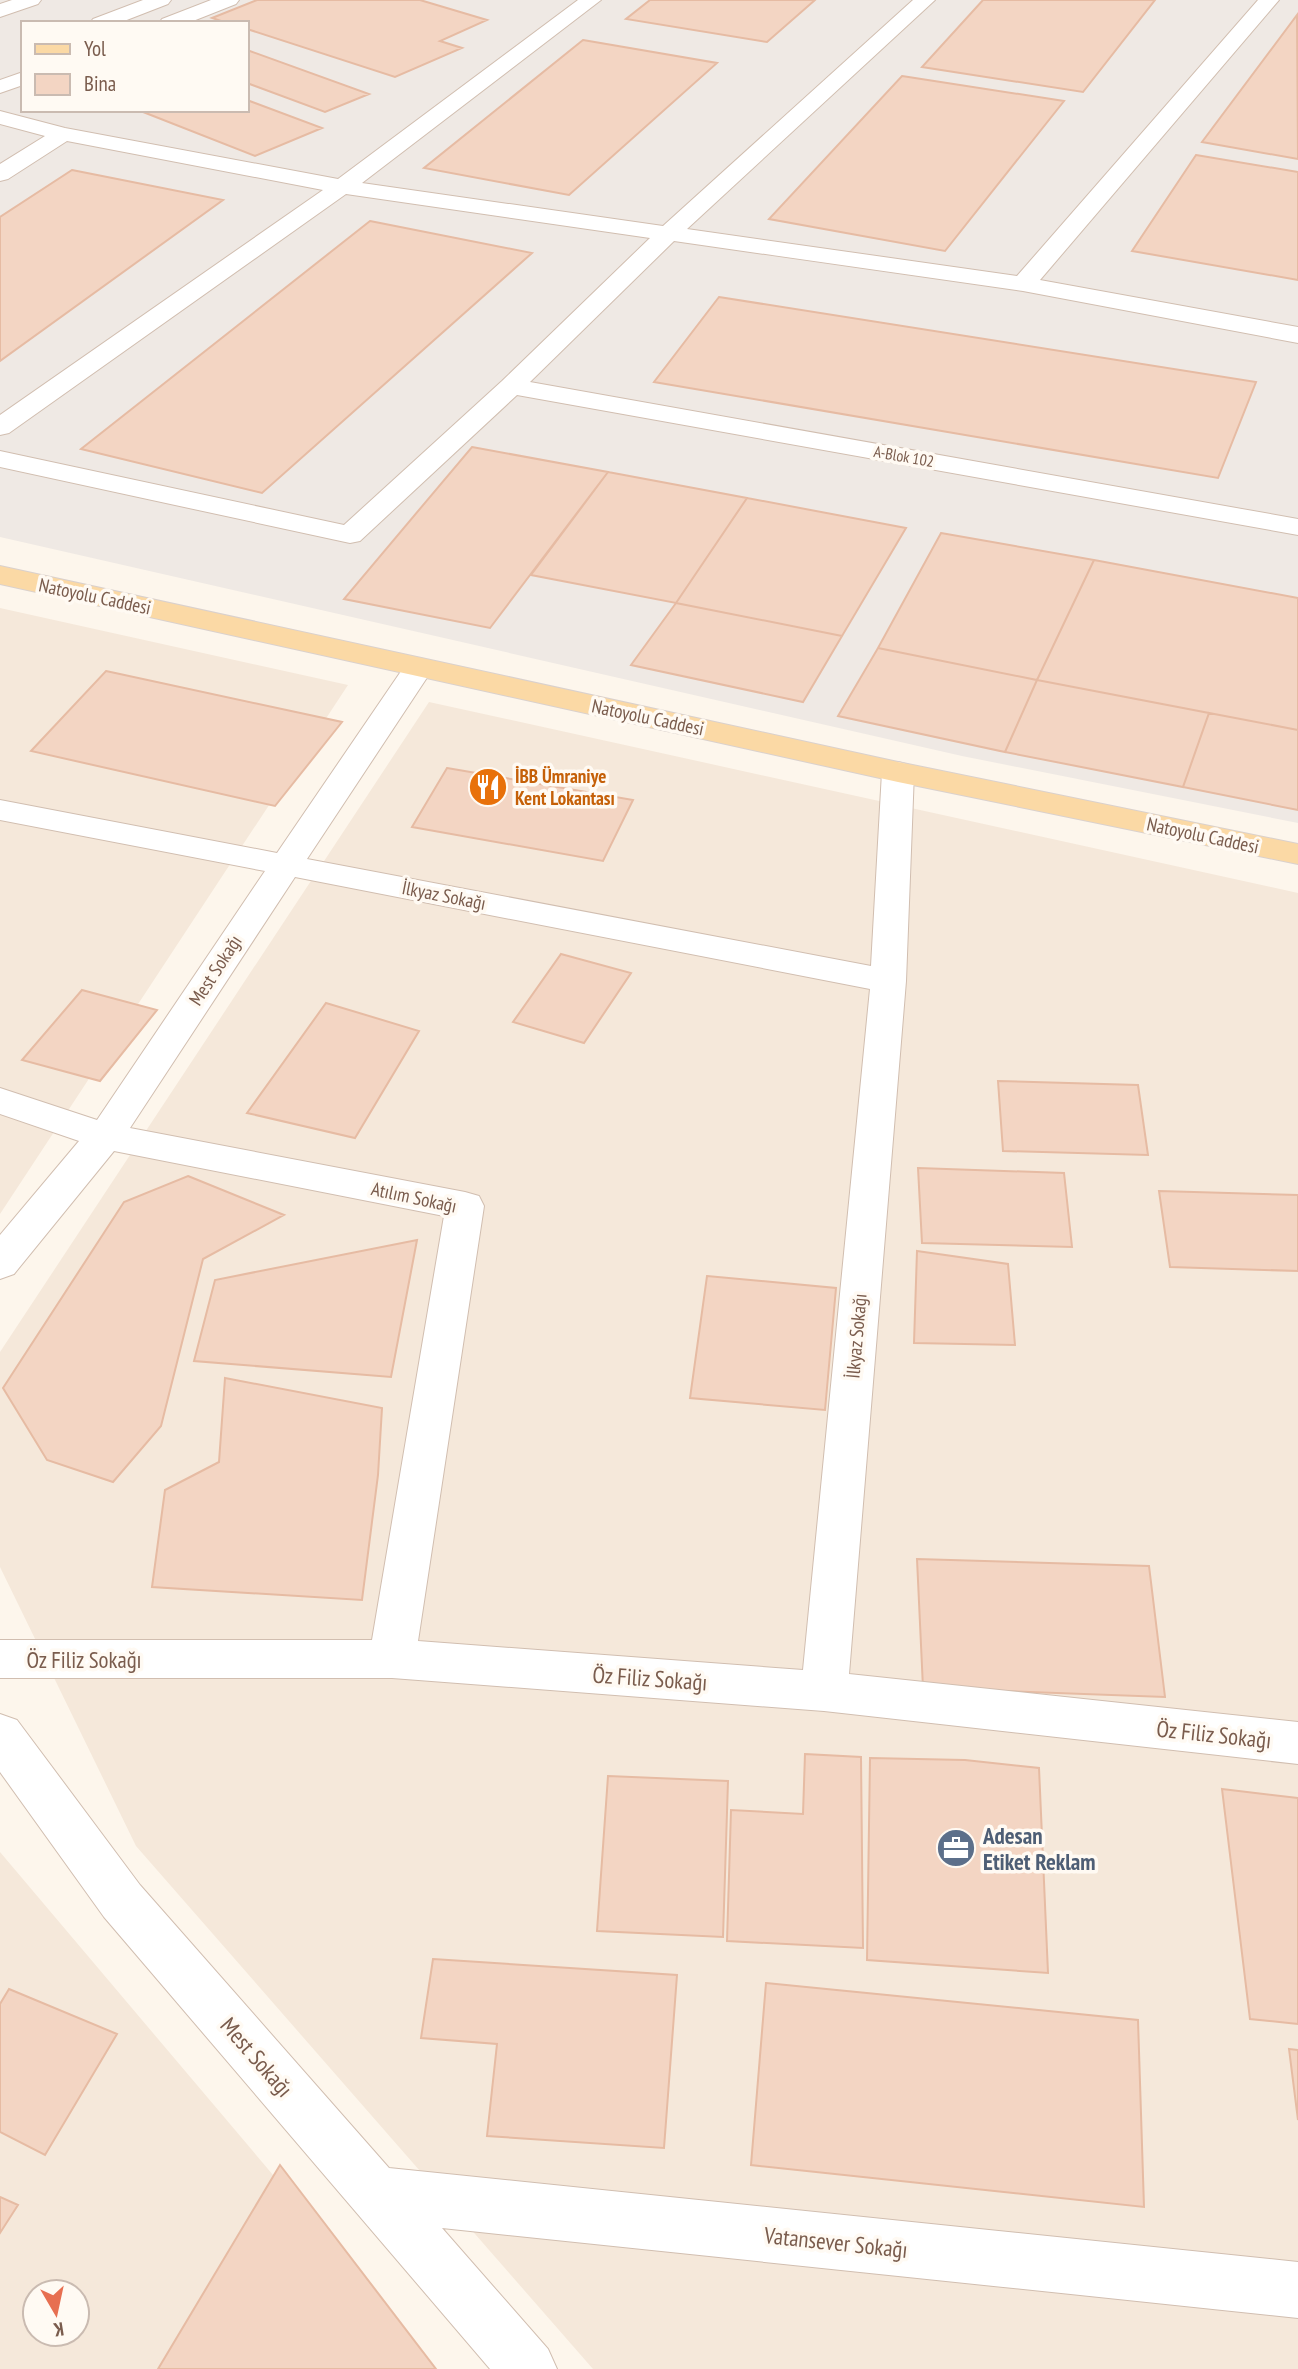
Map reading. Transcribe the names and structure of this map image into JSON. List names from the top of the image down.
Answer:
{
  "streets": {
    "main road": ["Natoyolu Caddesi"],
    "street": [
      "A-Blok 102",
      "İlkyaz Sokağı",
      "Mest Sokağı",
      "Atılım Sokağı",
      "Öz Filiz Sokağı",
      "Vatansever Sokağı"
    ]
  },
  "crossings": [
    ["Natoyolu Caddesi", "İlkyaz Sokağı"],
    ["Natoyolu Caddesi", "Mest Sokağı"],
    ["İlkyaz Sokağı", "Mest Sokağı"],
    ["İlkyaz Sokağı", "Öz Filiz Sokağı"],
    ["Mest Sokağı", "Atılım Sokağı"],
    ["Mest Sokağı", "Vatansever Sokağı"],
    ["Atılım Sokağı", "Öz Filiz Sokağı"]
  ],
  "places": {
    "restaurant": ["İBB Ümraniye Kent Lokantası"],
    "office": ["Adesan Etiket Reklam"]
  },
  "legend": ["Yol", "Bina"],
  "north": "bottom"
}
